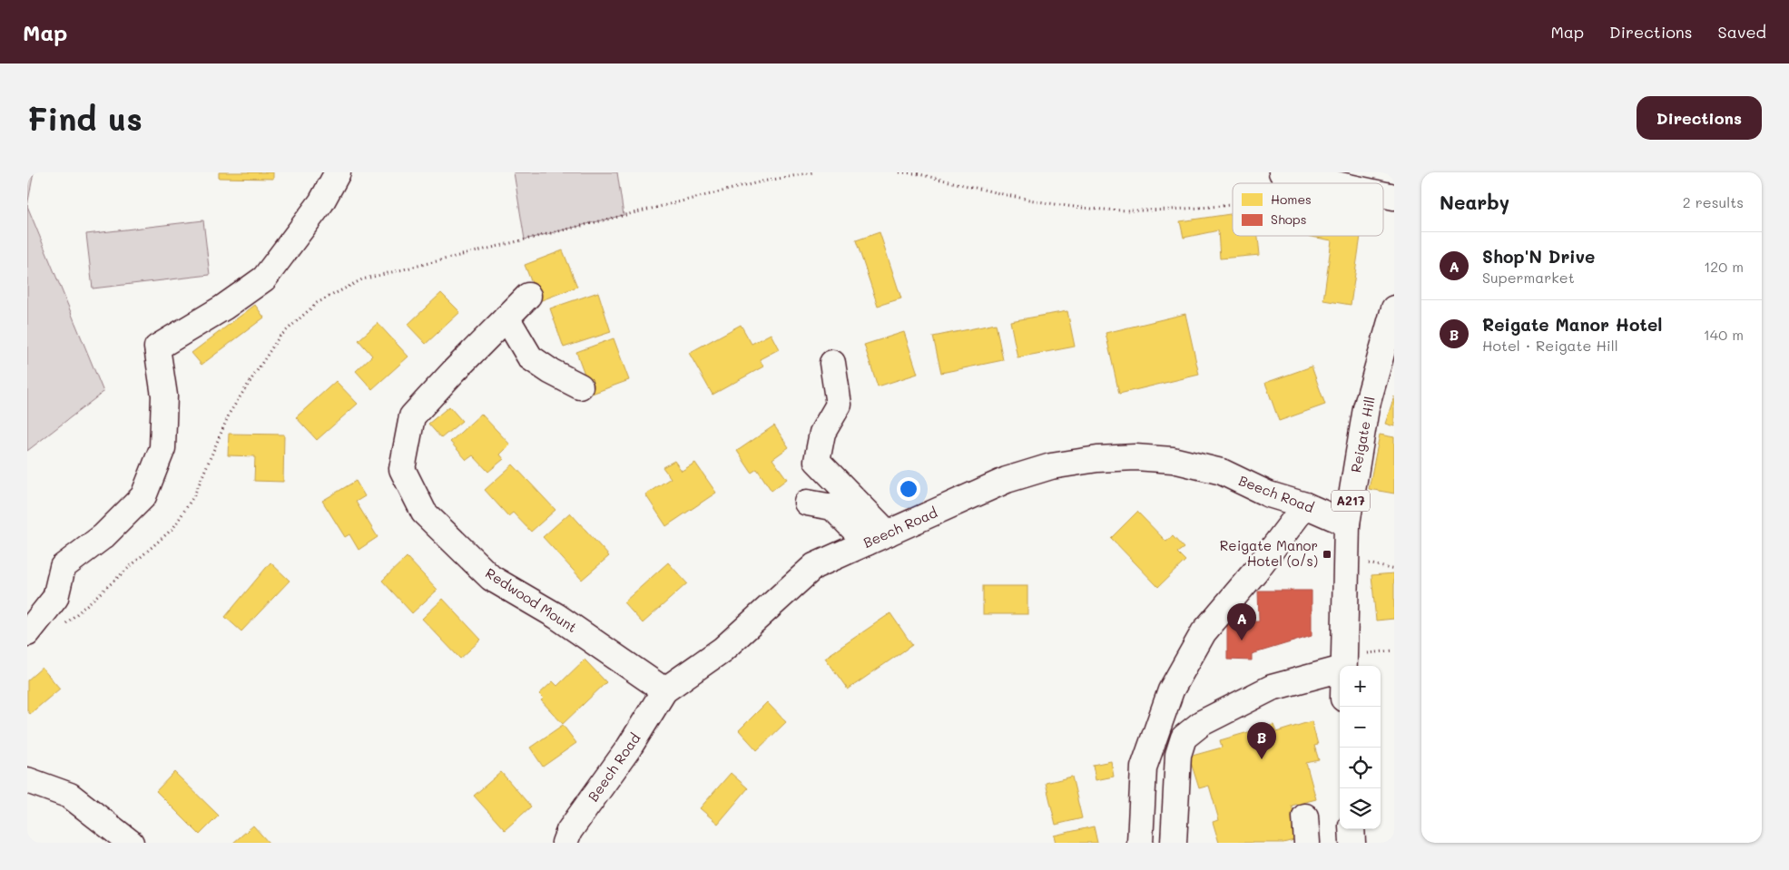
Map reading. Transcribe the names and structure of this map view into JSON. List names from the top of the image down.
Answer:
{
  "streets": {
    "street": [
      "Reigate Hill",
      "Beech Road",
      "A217",
      "Redwood Mount"
    ]
  },
  "crossings": [
    ["Reigate Hill", "Beech Road"],
    ["Beech Road", "Redwood Mount"]
  ],
  "places": {
    "transit": ["Reigate Manor Hotel (o/s)"]
  },
  "legend": ["Homes", "Shops"],
  "page": {
    "header": "Map",
    "nav": ["Map", "Directions", "Saved"],
    "buttons": "Directions",
    "title": "Find us",
    "heading": ["Nearby", "2 results"],
    "list": [
      {
        "mark": "A",
        "name": "Shop'N Drive",
        "note": "Supermarket",
        "value": "120 m"
      },
      {
        "mark": "B",
        "name": "Reigate Manor Hotel",
        "note": "Hotel · Reigate Hill",
        "value": "140 m"
      }
    ],
    "pins": ["A", "B"],
    "map_buttons": ["+", "−"]
  }
}
